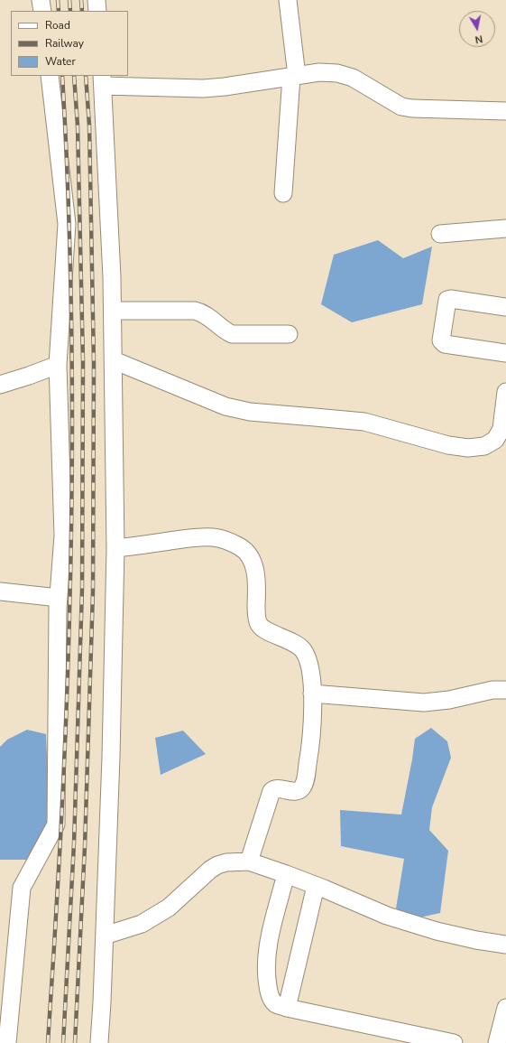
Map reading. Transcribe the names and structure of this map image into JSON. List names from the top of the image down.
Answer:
{
  "legend": ["Road", "Railway", "Water"],
  "north": "bottom"
}
